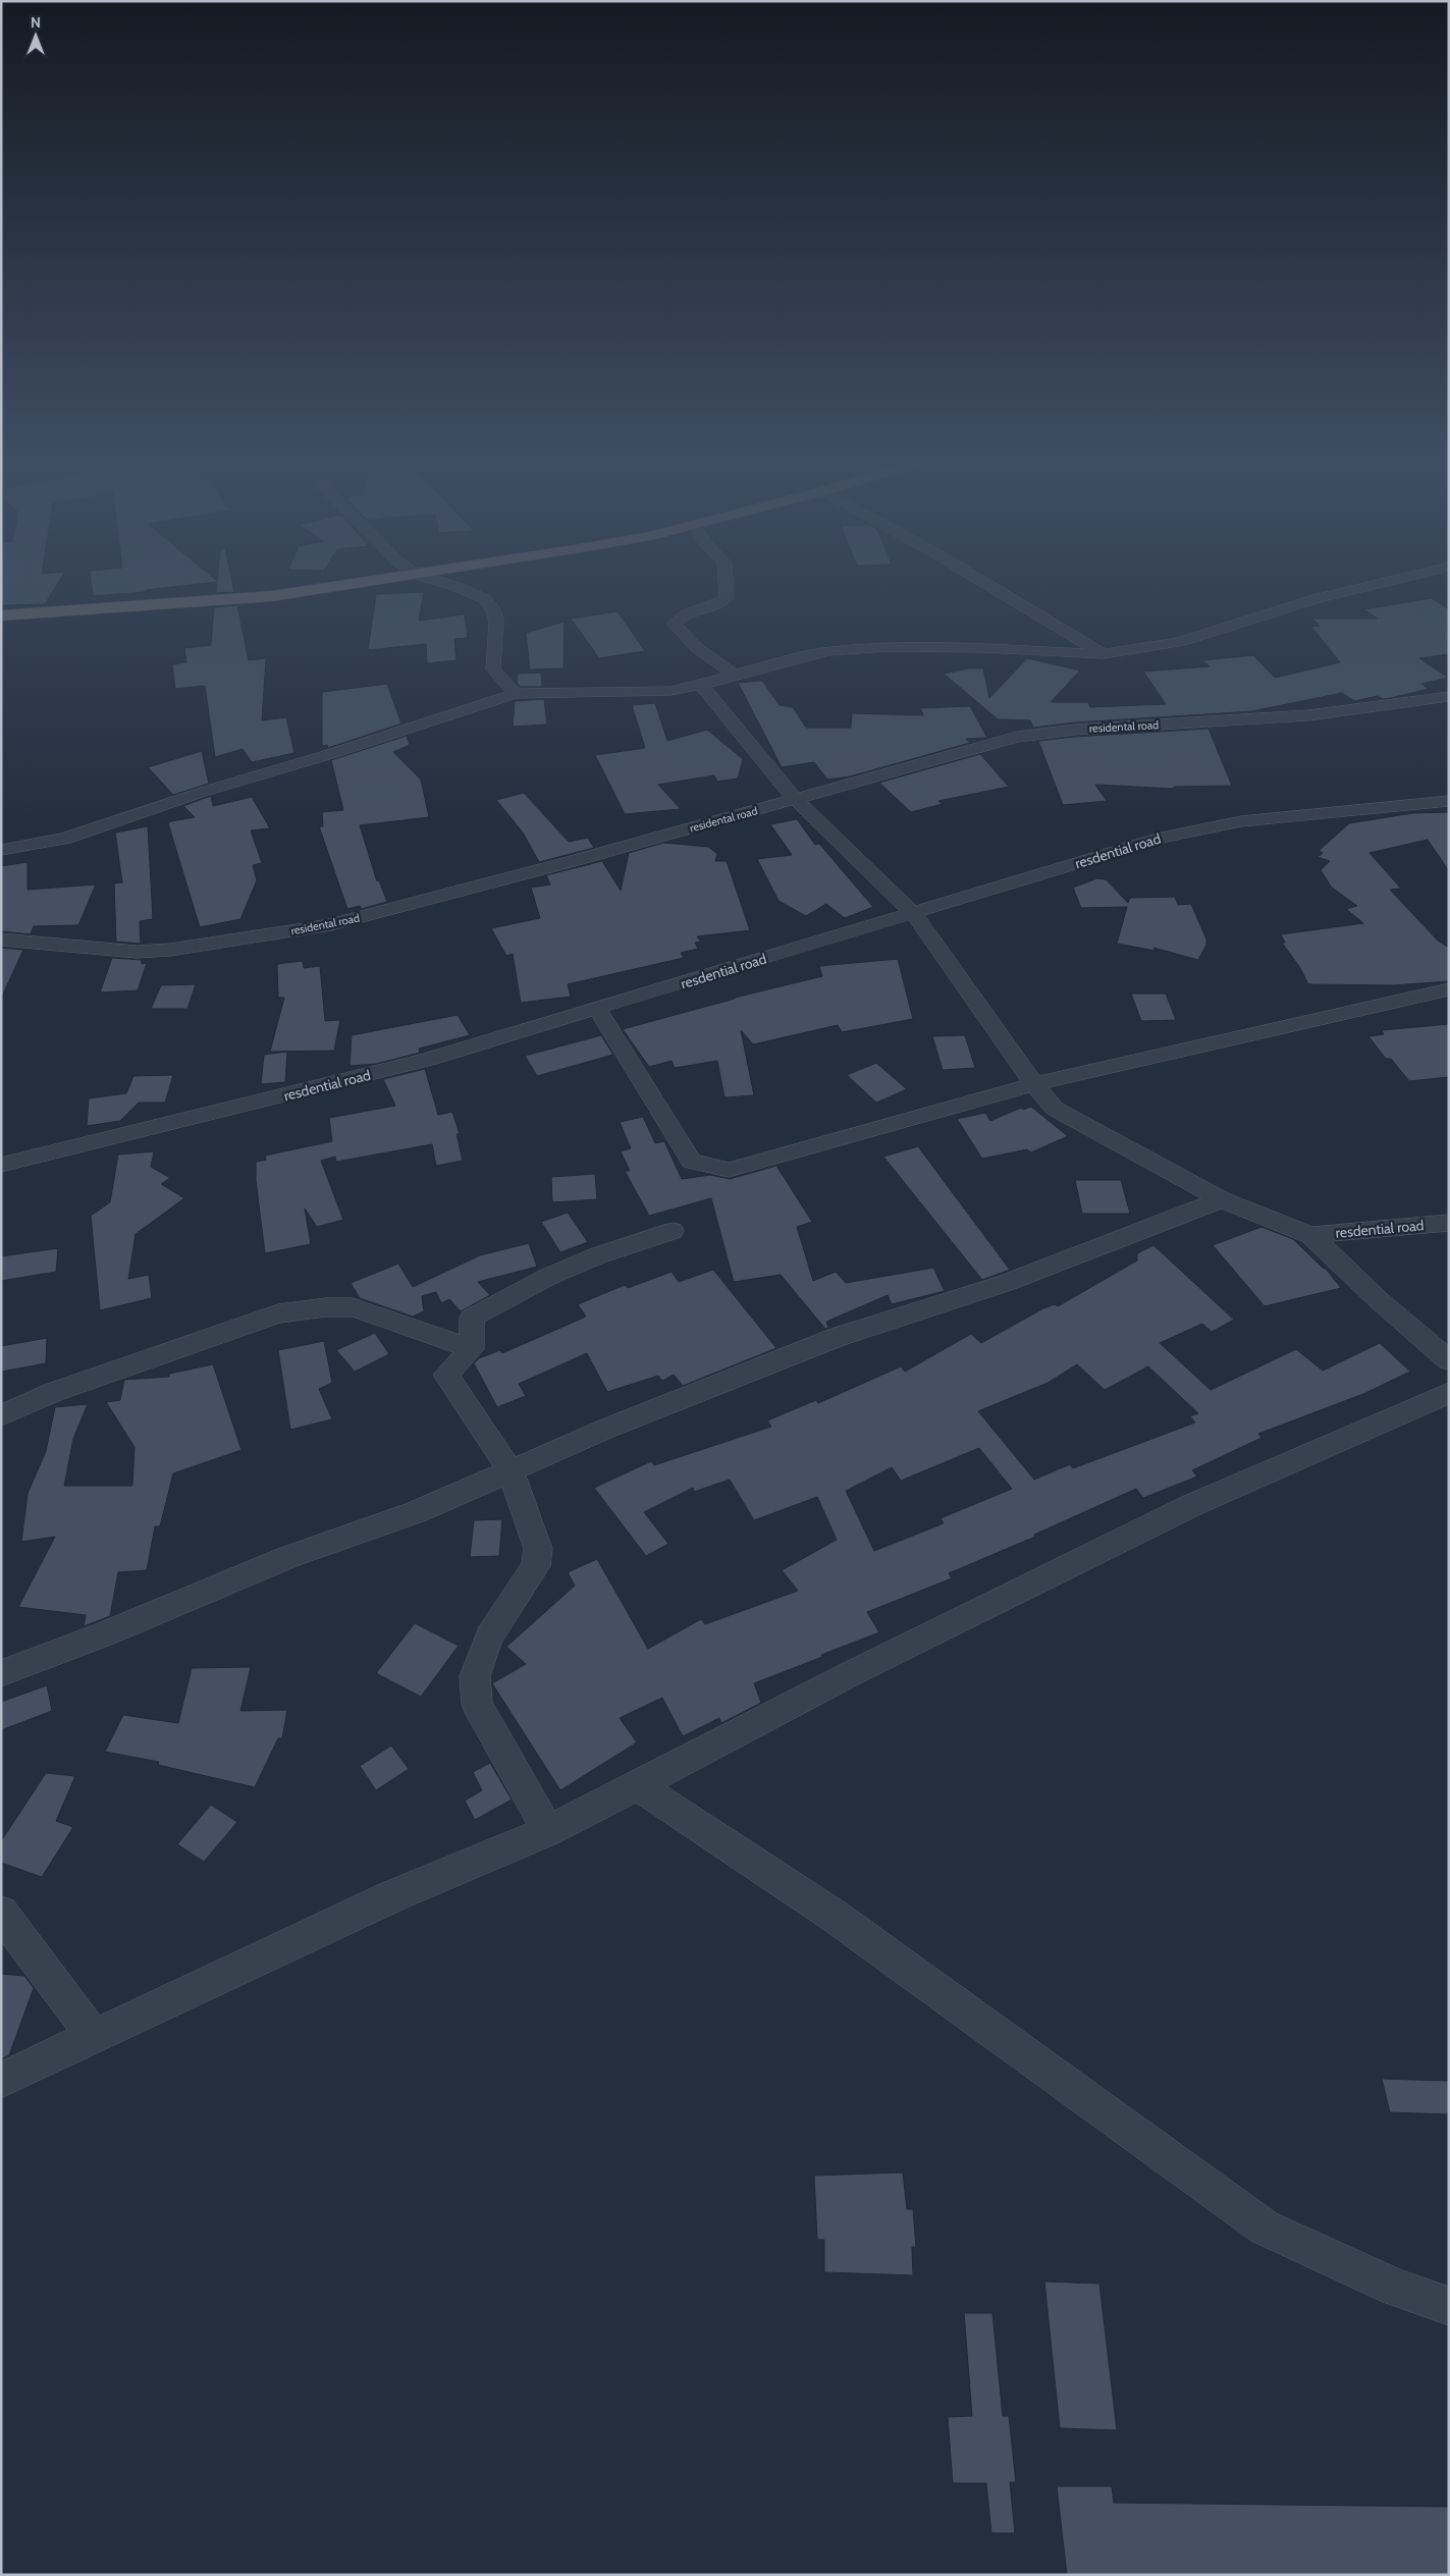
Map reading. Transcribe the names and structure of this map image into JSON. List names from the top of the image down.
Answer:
{
  "streets": {
    "street": ["residental road", "resdential road"]
  },
  "north": "top"
}
